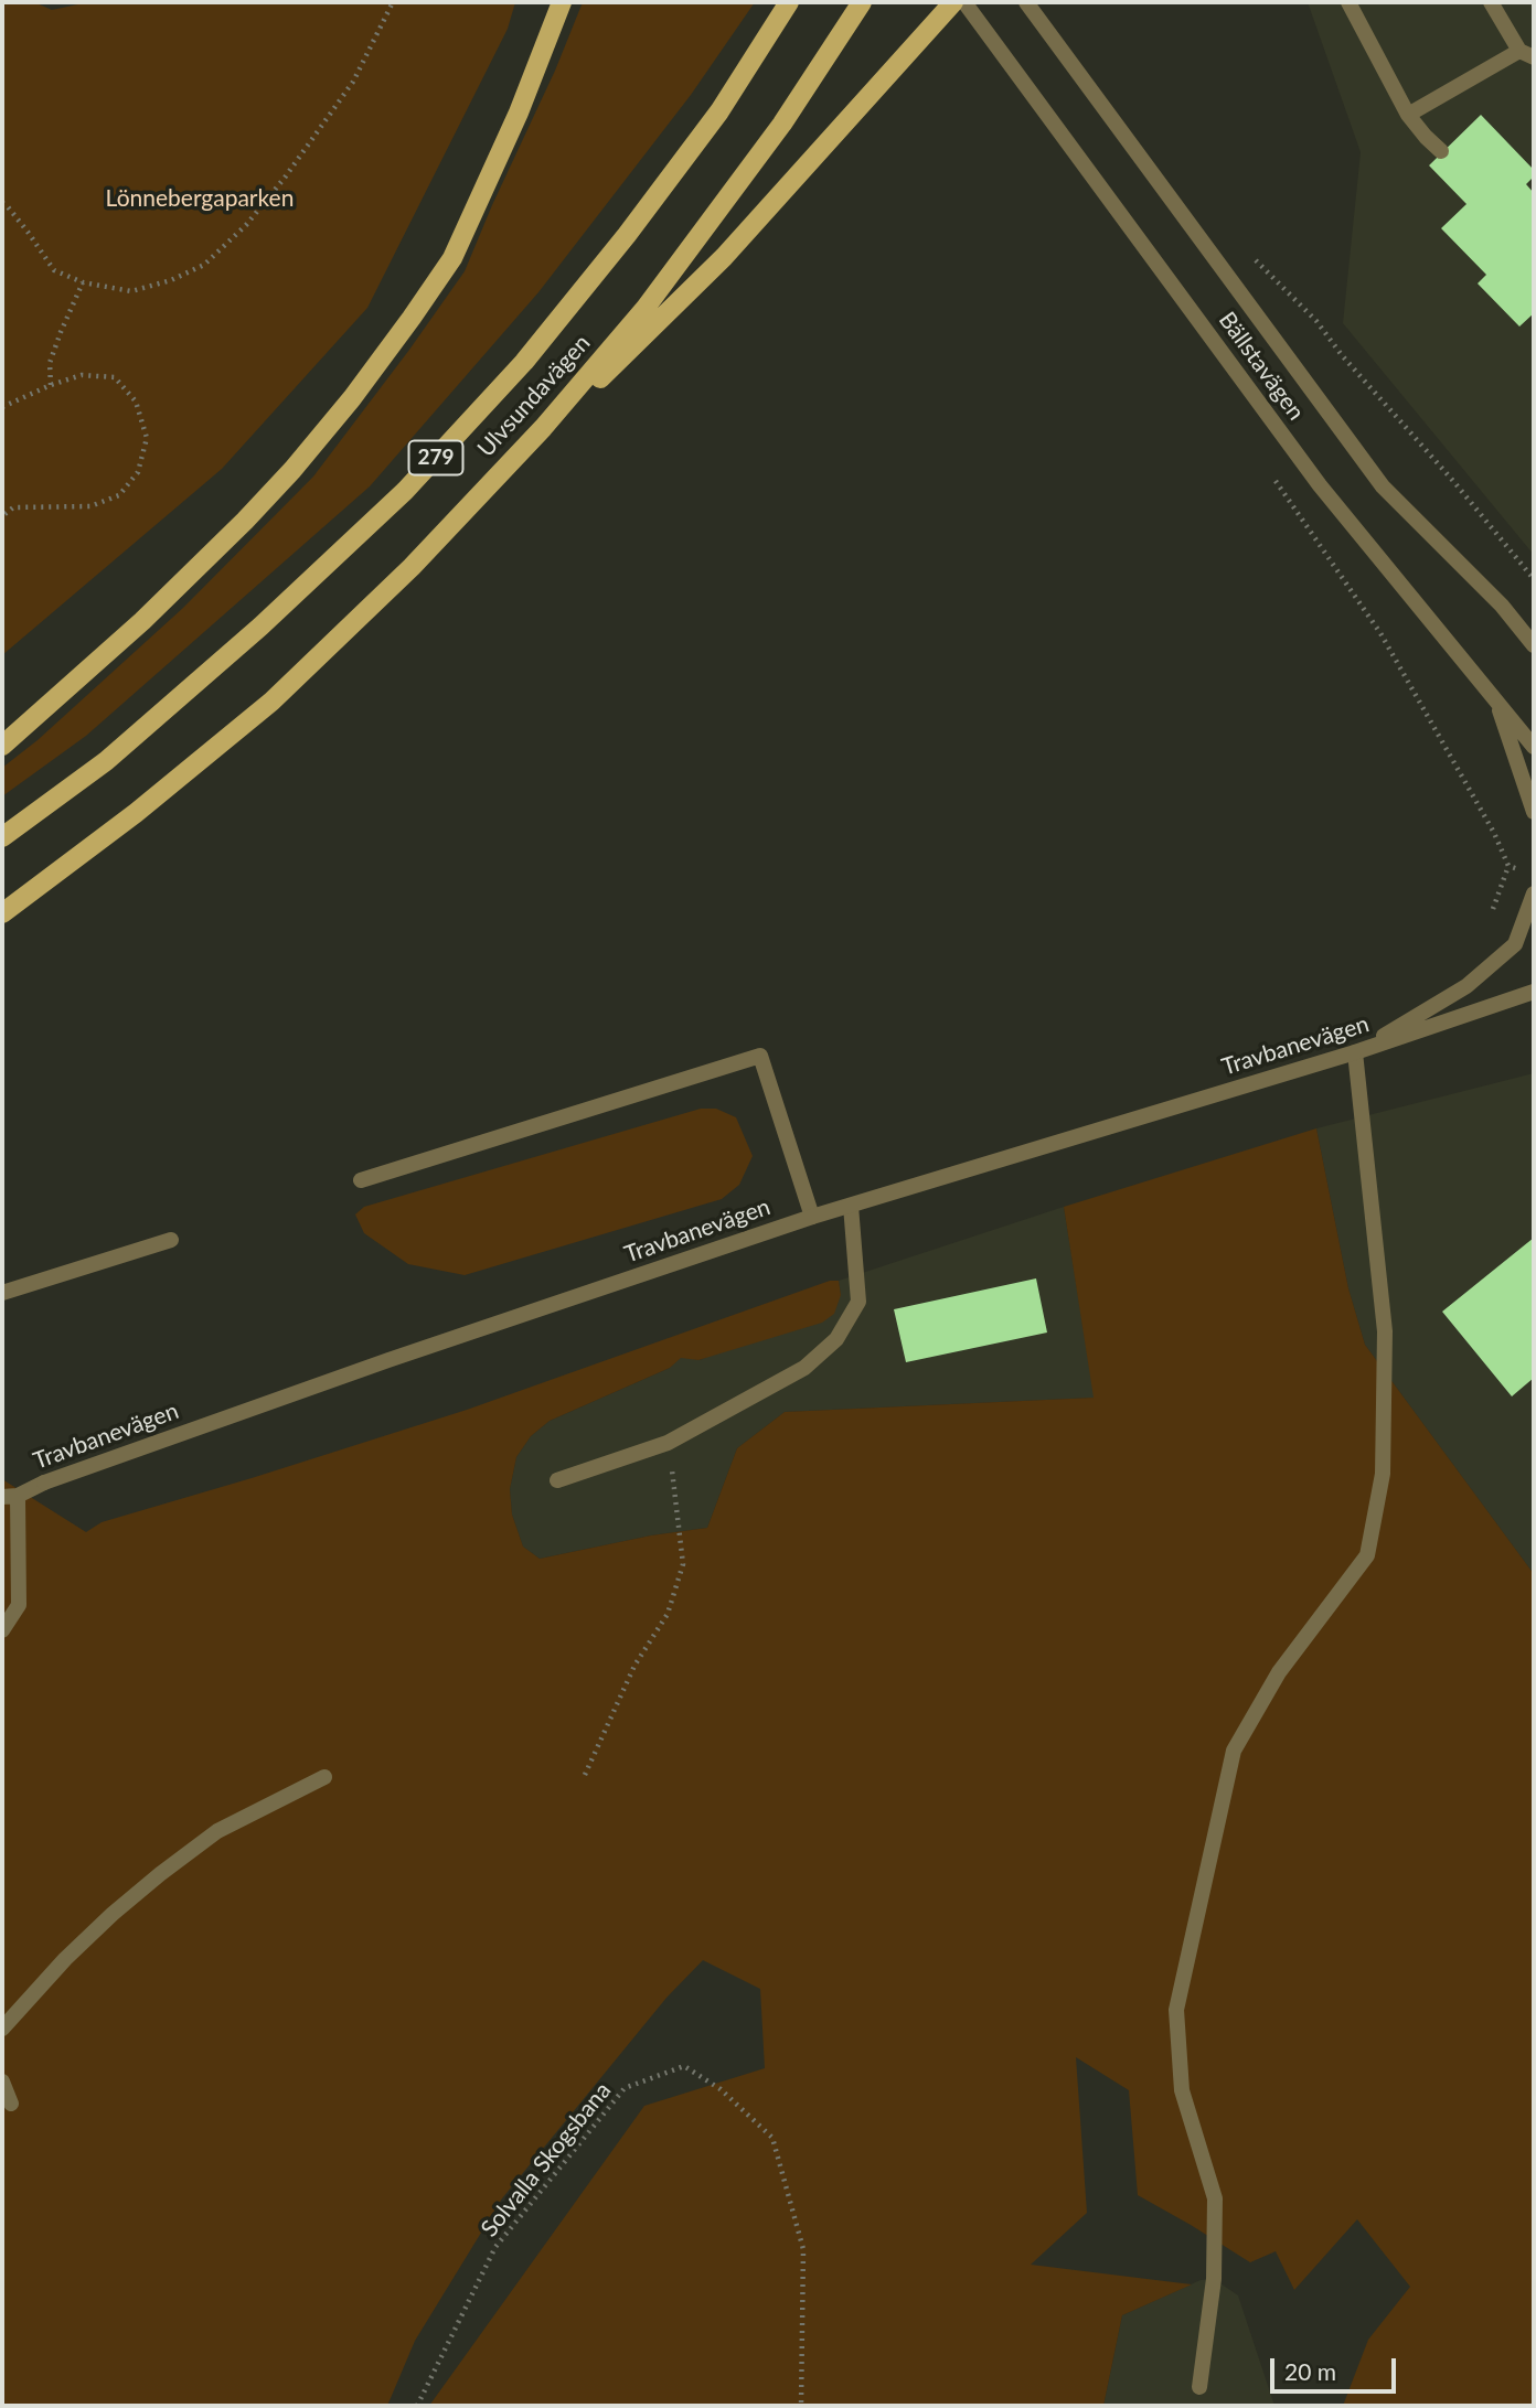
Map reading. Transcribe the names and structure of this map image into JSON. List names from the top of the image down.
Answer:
{
  "streets": {
    "main road": ["Ulvsundavägen", "279"],
    "street": ["Bällstavägen", "Travbanevägen"],
    "path": ["Solvalla Skogsbana"]
  },
  "parks": ["Lönnebergaparken"],
  "scale_bar": "20 m"
}
